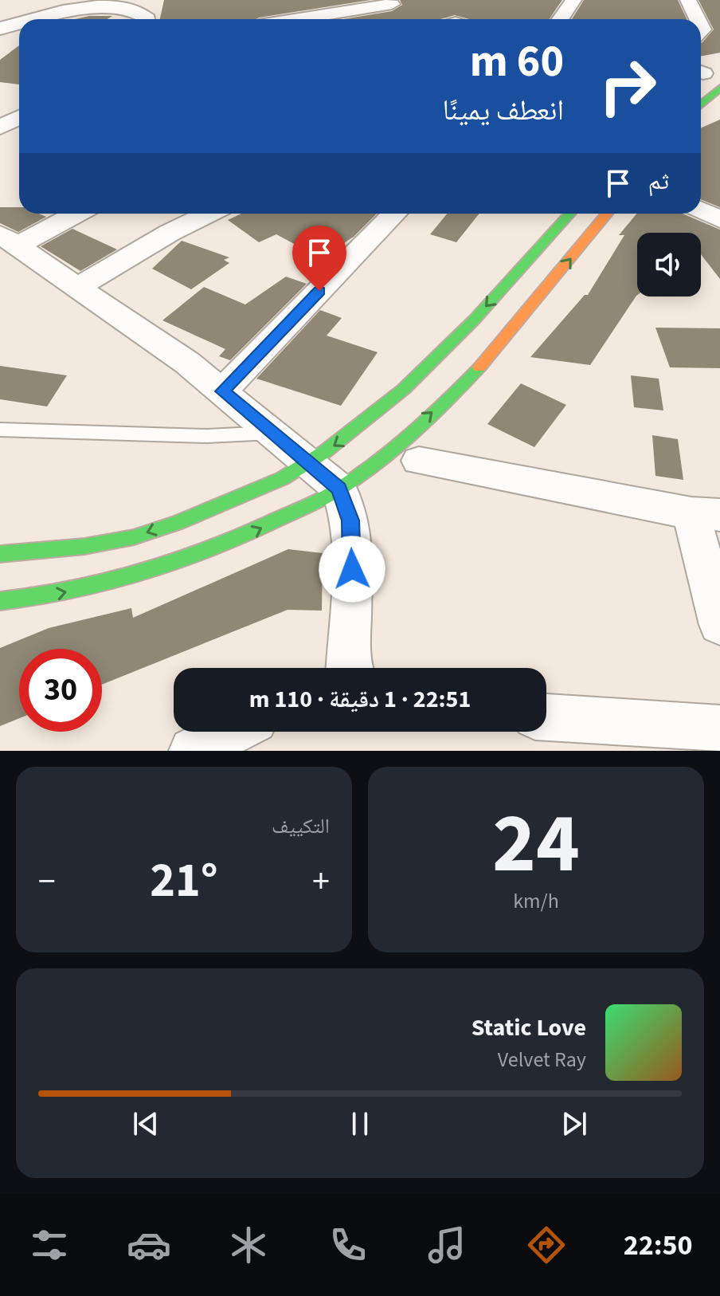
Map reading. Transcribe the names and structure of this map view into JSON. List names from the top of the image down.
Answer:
{
  "page": {
    "turn": ["60 m", "انعطف يمينًا"],
    "then": "ثم",
    "limit": "30",
    "trip": "22:51 · 1 دقيقة · 110 m",
    "tile": [
      ["24", "km/h"],
      "التكييف"
    ],
    "heat": ["−", "21°", "+"],
    "song": ["Static Love", "Velvet Ray"],
    "tabs": "22:50"
  }
}
